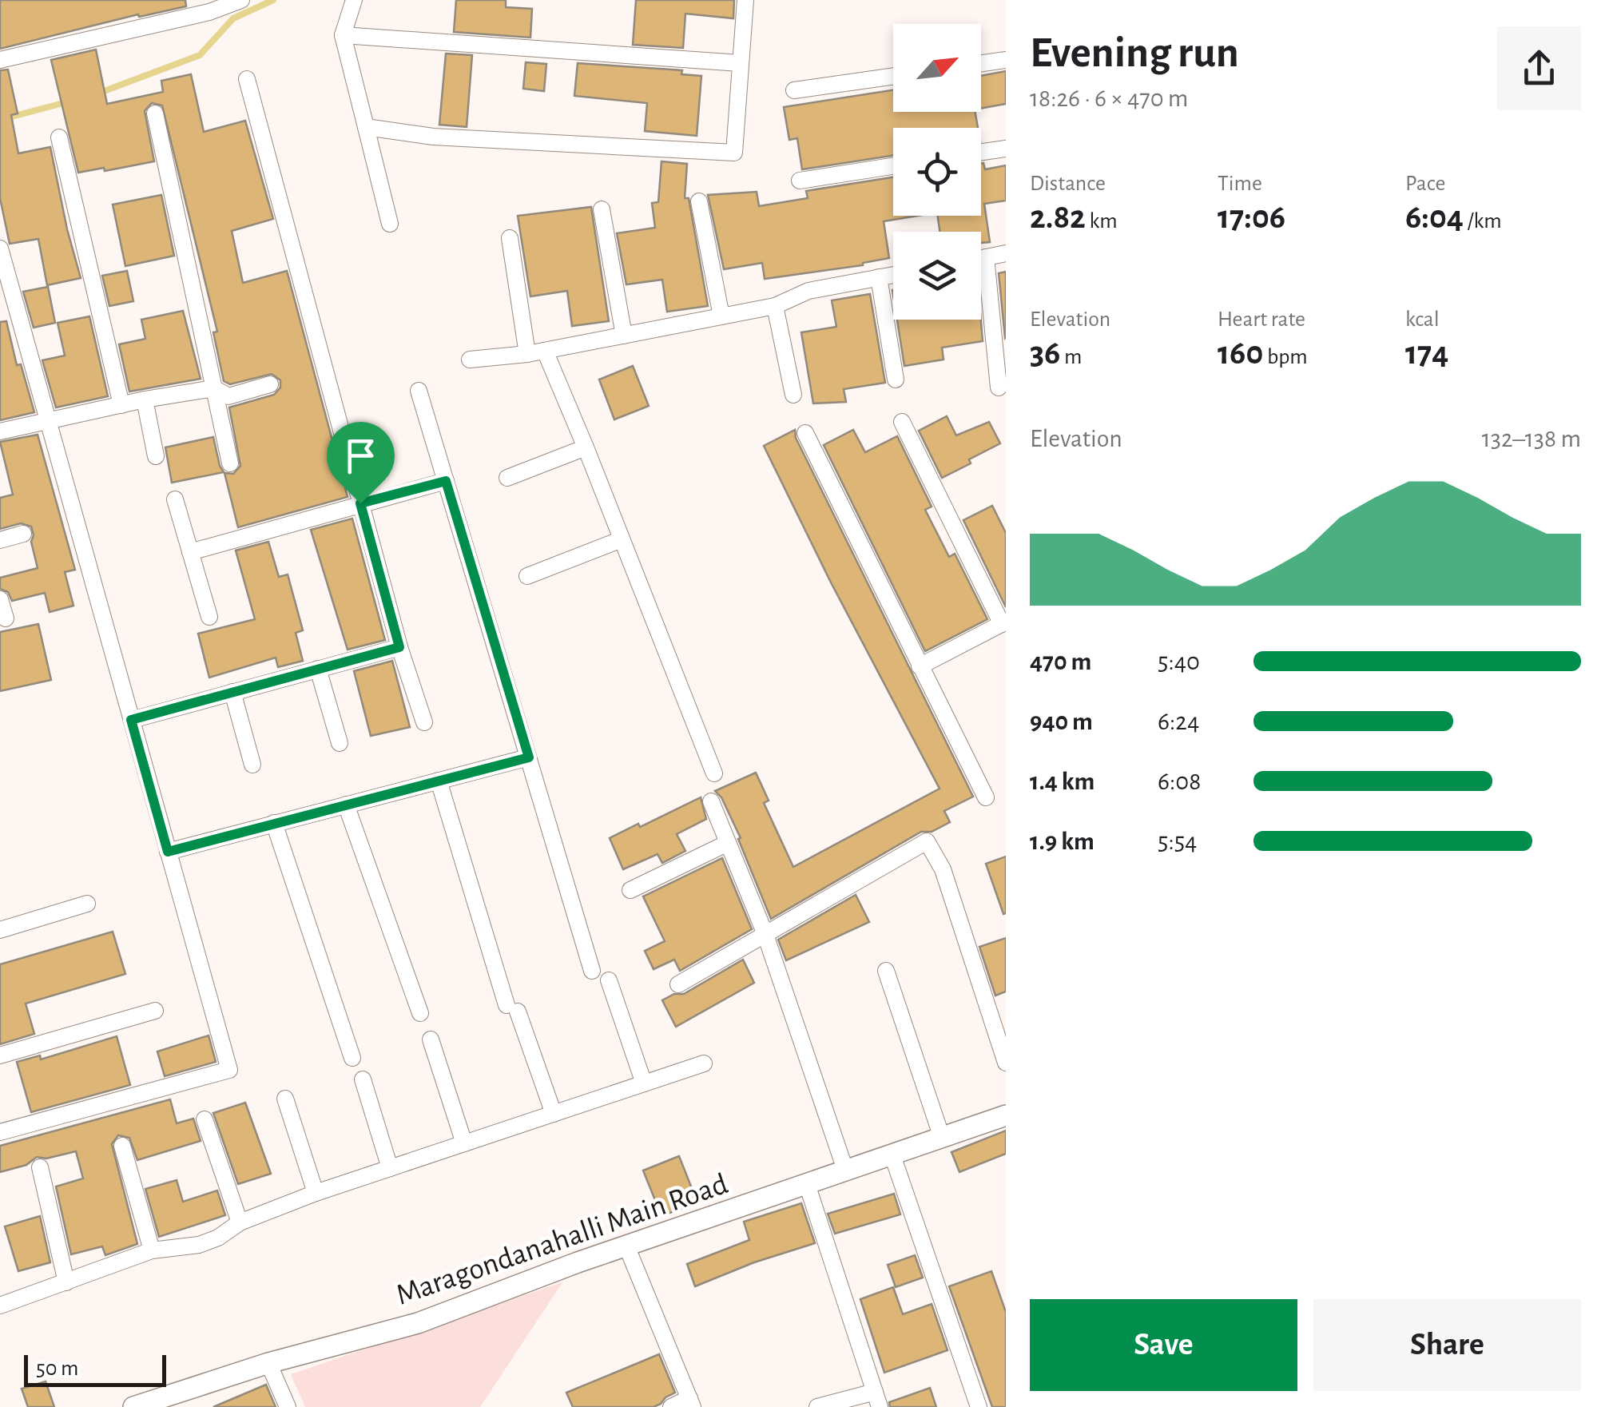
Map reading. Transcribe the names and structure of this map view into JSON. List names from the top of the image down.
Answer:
{
  "streets": {
    "street": ["Maragondanahalli Main Road"]
  },
  "scale_bar": "50 m",
  "north": "top right",
  "page": {
    "heading": ["Evening run", "18:26 · 6 × 470 m"],
    "stats": [
      ["Distance", "2.82 km"],
      ["Time", "17:06"],
      ["Pace", "6:04 /km"],
      ["Elevation", "36 m"],
      ["Heart rate", "160 bpm"],
      ["kcal", "174"]
    ],
    "chart": ["Elevation", "132–138 m"],
    "list": [
      {
        "name": "470 m",
        "note": "5:40"
      },
      {
        "name": "940 m",
        "note": "6:24"
      },
      {
        "name": "1.4 km",
        "note": "6:08"
      },
      {
        "name": "1.9 km",
        "note": "5:54"
      }
    ],
    "buttons": ["Save", "Share"],
    "scale": "50 m"
  }
}
